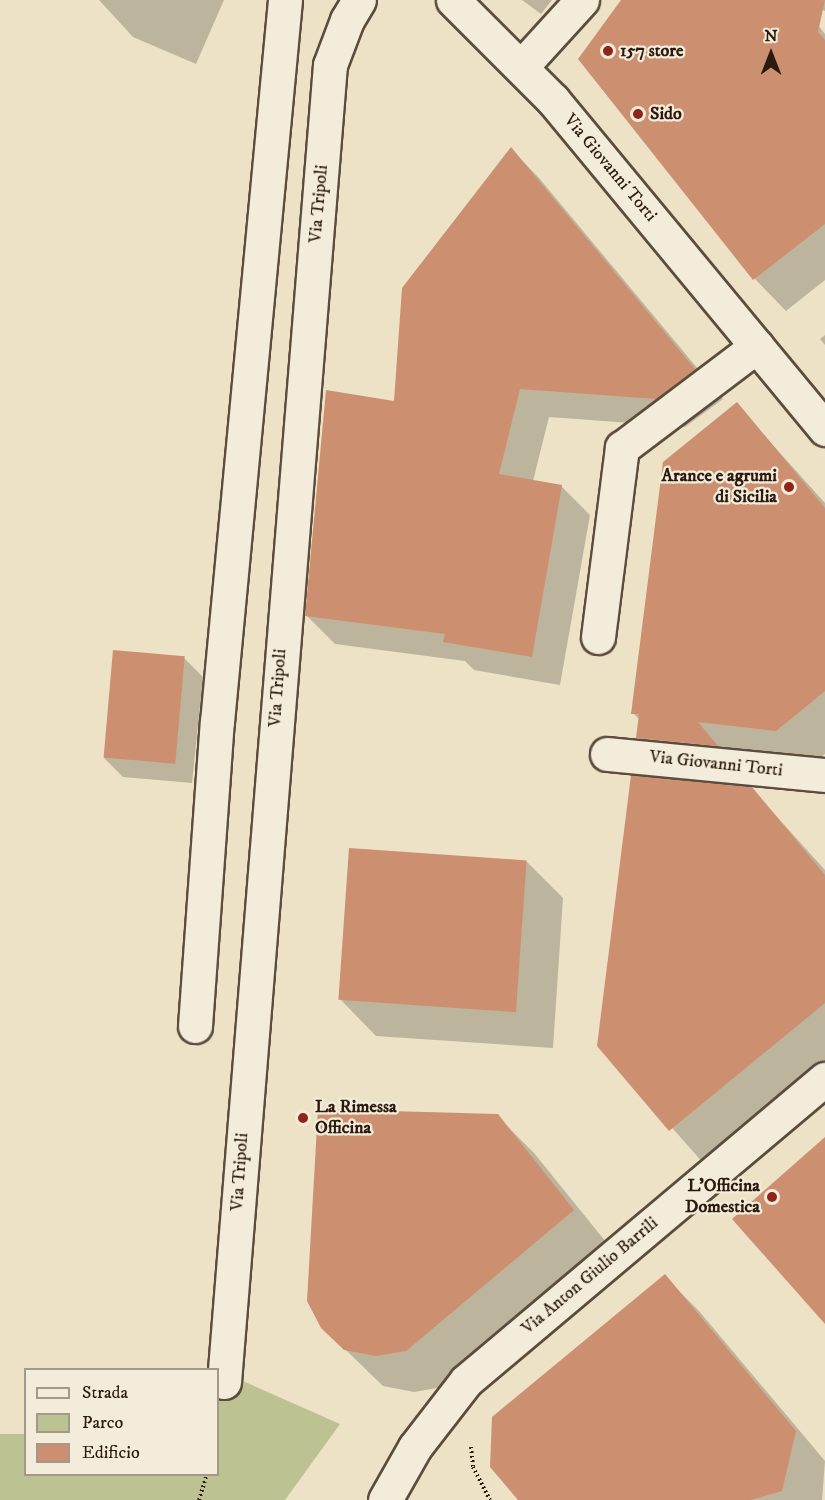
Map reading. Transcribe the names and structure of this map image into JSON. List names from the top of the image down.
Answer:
{
  "streets": {
    "street": ["Via Giovanni Torti", "Via Tripoli", "Via Anton Giulio Barrili"]
  },
  "places": [
    "157 store",
    "Sido",
    "Arance e agrumi di Sicilia",
    "La Rimessa Officina",
    "L’Officina Domestica"
  ],
  "legend": ["Strada", "Parco", "Edificio"],
  "north": "top"
}
